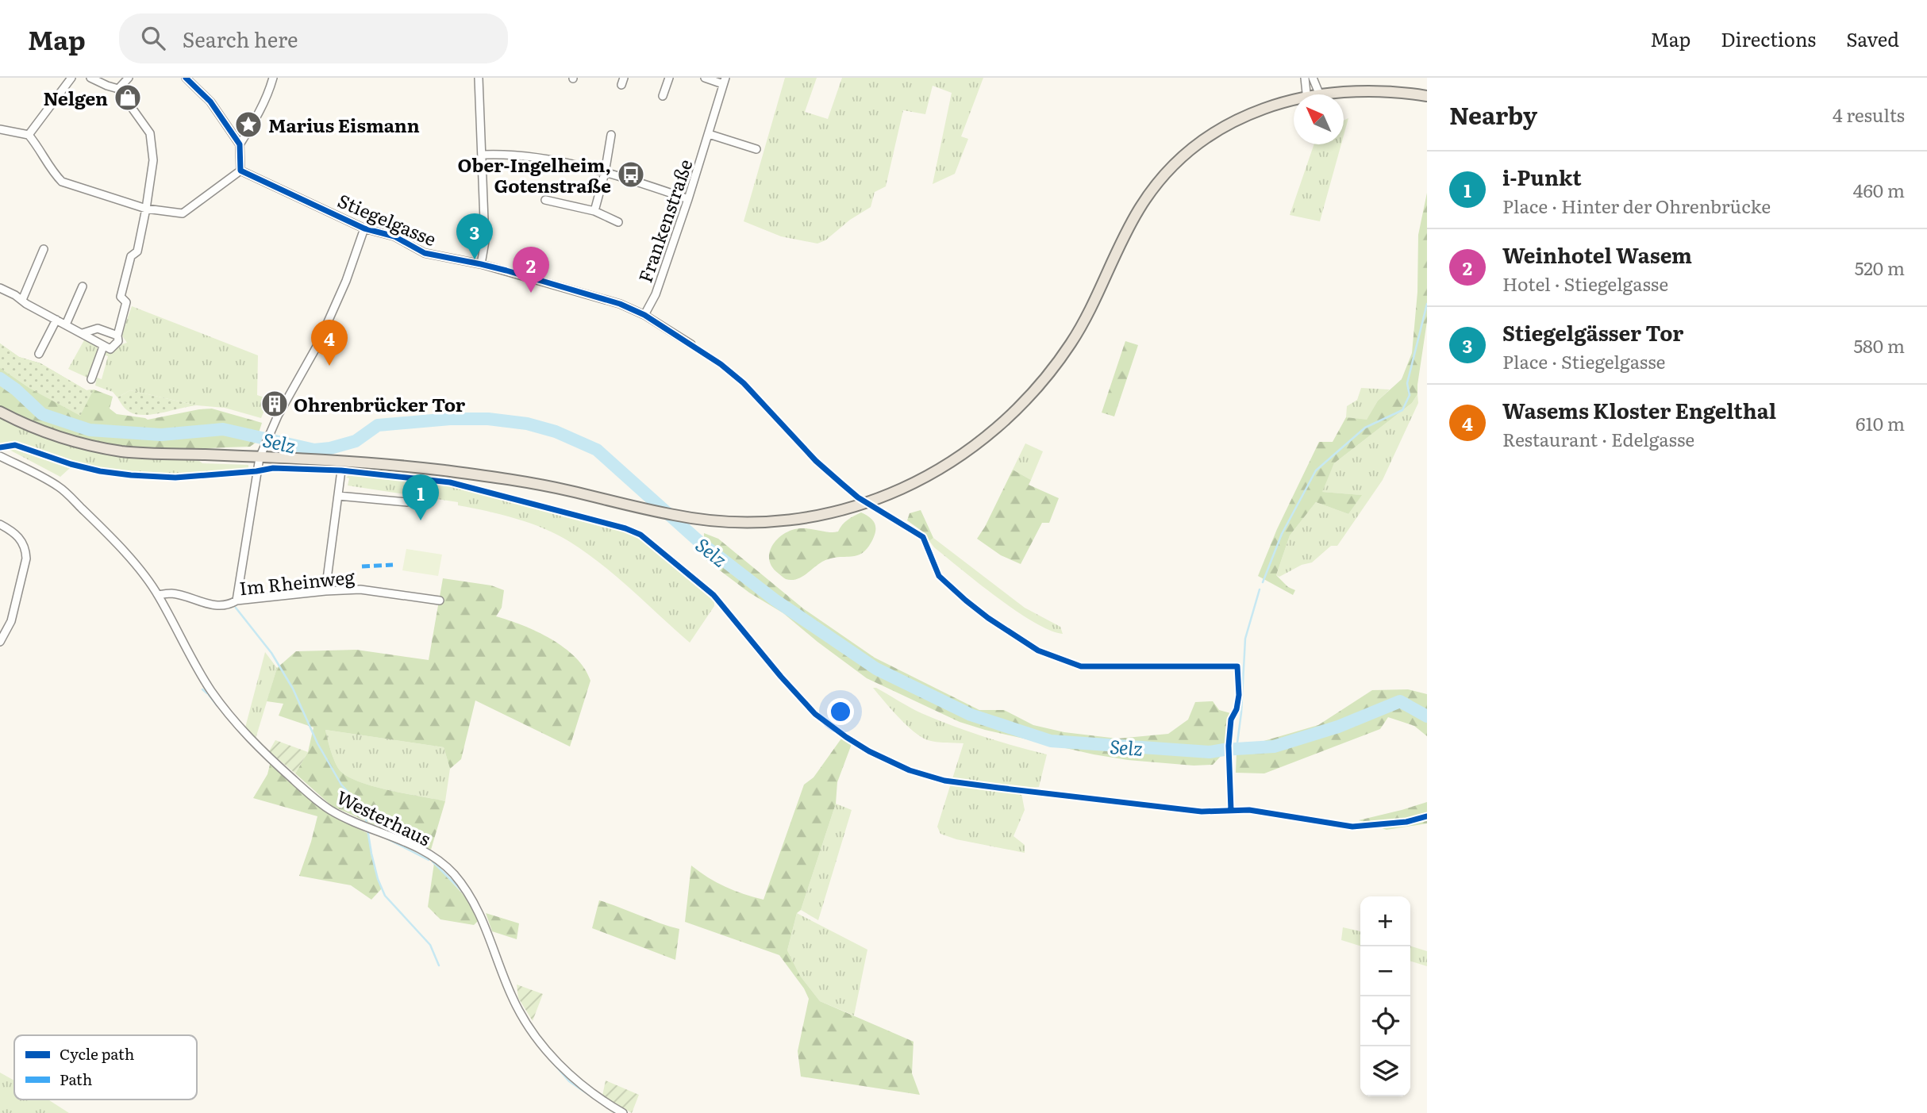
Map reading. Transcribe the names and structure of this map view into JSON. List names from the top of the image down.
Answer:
{
  "streets": {
    "street": [
      "Stiegelgasse",
      "Frankenstraße",
      "Im Rheinweg",
      "Westerhaus"
    ]
  },
  "crossings": [
    ["Stiegelgasse", "Frankenstraße"],
    ["Im Rheinweg", "Westerhaus"]
  ],
  "water": ["Selz"],
  "places": {
    "shop": ["Nelgen"],
    "place": ["Marius Eismann"],
    "bus stop": ["Ober-Ingelheim, Gotenstraße"],
    "building": ["Ohrenbrücker Tor"]
  },
  "legend": ["Cycle path", "Path"],
  "north": "top left",
  "page": {
    "header": "Map",
    "search": "Search here",
    "nav": ["Map", "Directions", "Saved"],
    "heading": ["Nearby", "4 results"],
    "list": [
      {
        "mark": "1",
        "name": "i-Punkt",
        "note": "Place · Hinter der Ohrenbrücke",
        "value": "460 m"
      },
      {
        "mark": "2",
        "name": "Weinhotel Wasem",
        "note": "Hotel · Stiegelgasse",
        "value": "520 m"
      },
      {
        "mark": "3",
        "name": "Stiegelgässer Tor",
        "note": "Place · Stiegelgasse",
        "value": "580 m"
      },
      {
        "mark": "4",
        "name": "Wasems Kloster Engelthal",
        "note": "Restaurant · Edelgasse",
        "value": "610 m"
      }
    ],
    "pins": [
      "3",
      "2",
      "4",
      "1"
    ],
    "map_buttons": ["+", "−"]
  }
}
